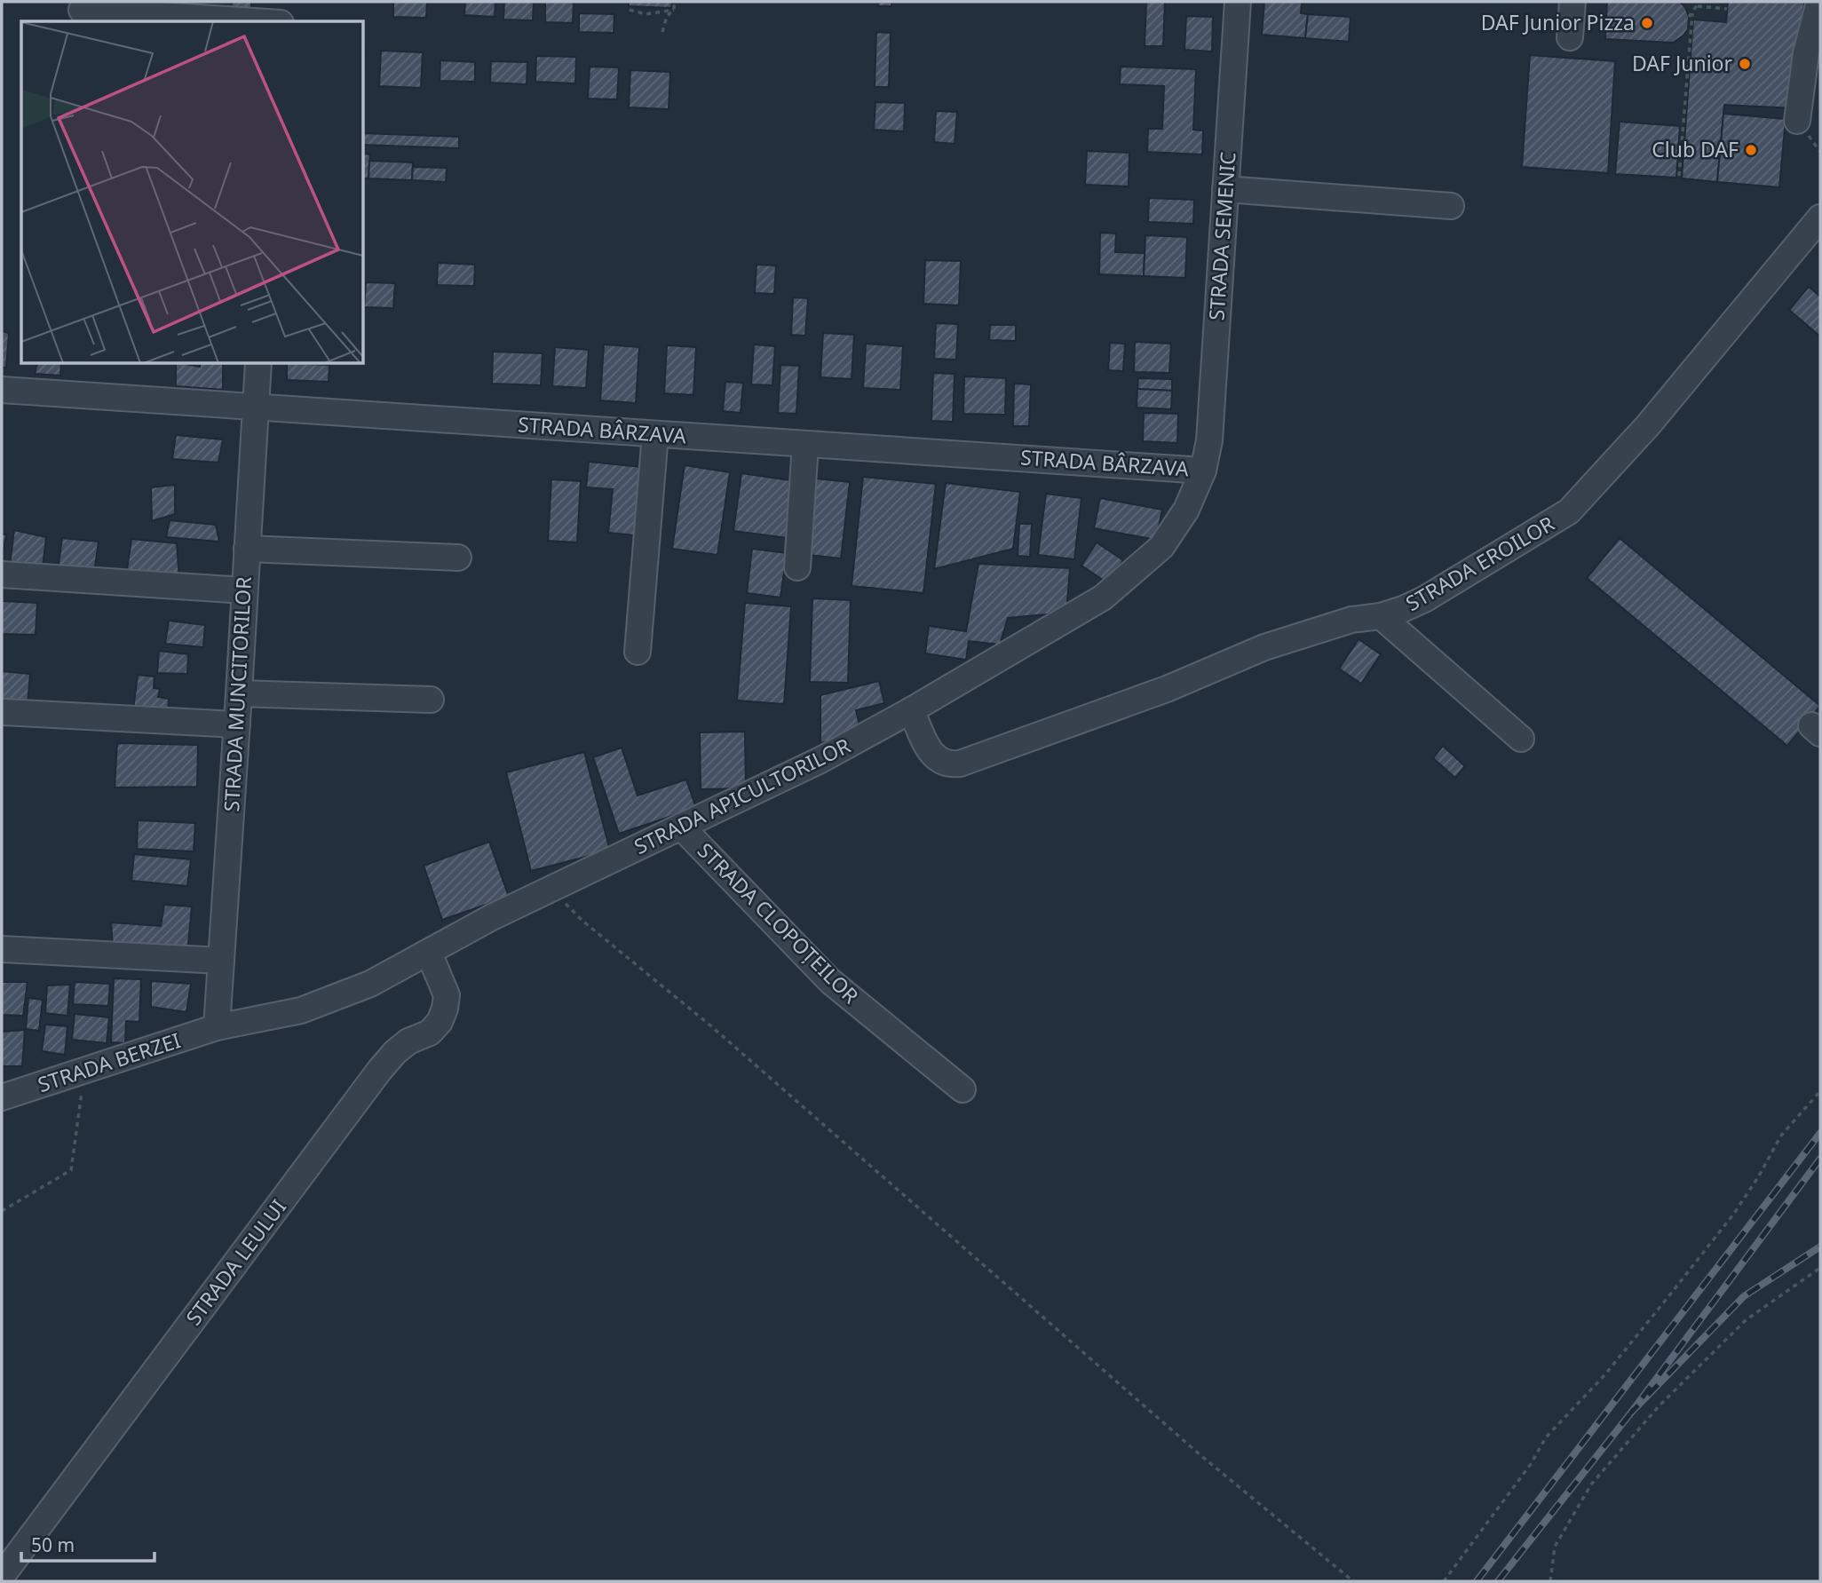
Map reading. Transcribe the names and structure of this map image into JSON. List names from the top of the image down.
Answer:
{
  "streets": {
    "street": [
      "STRADA SEMENIC",
      "STRADA BÂRZAVA",
      "STRADA EROILOR",
      "STRADA MUNCITORILOR",
      "STRADA APICULTORILOR",
      "STRADA CLOPOȚEILOR",
      "STRADA BERZEI",
      "STRADA LEULUI"
    ]
  },
  "crossings": [
    ["STRADA SEMENIC", "STRADA BÂRZAVA"],
    ["STRADA SEMENIC", "STRADA APICULTORILOR"],
    ["STRADA BÂRZAVA", "STRADA MUNCITORILOR"],
    ["STRADA BÂRZAVA", "STRADA APICULTORILOR"],
    ["STRADA EROILOR", "STRADA APICULTORILOR"],
    ["STRADA MUNCITORILOR", "STRADA APICULTORILOR"],
    ["STRADA MUNCITORILOR", "STRADA BERZEI"],
    ["STRADA APICULTORILOR", "STRADA CLOPOȚEILOR"],
    ["STRADA APICULTORILOR", "STRADA BERZEI"],
    ["STRADA APICULTORILOR", "STRADA LEULUI"]
  ],
  "places": ["DAF Junior Pizza", "DAF Junior", "Club DAF"],
  "scale_bar": "50 m"
}
